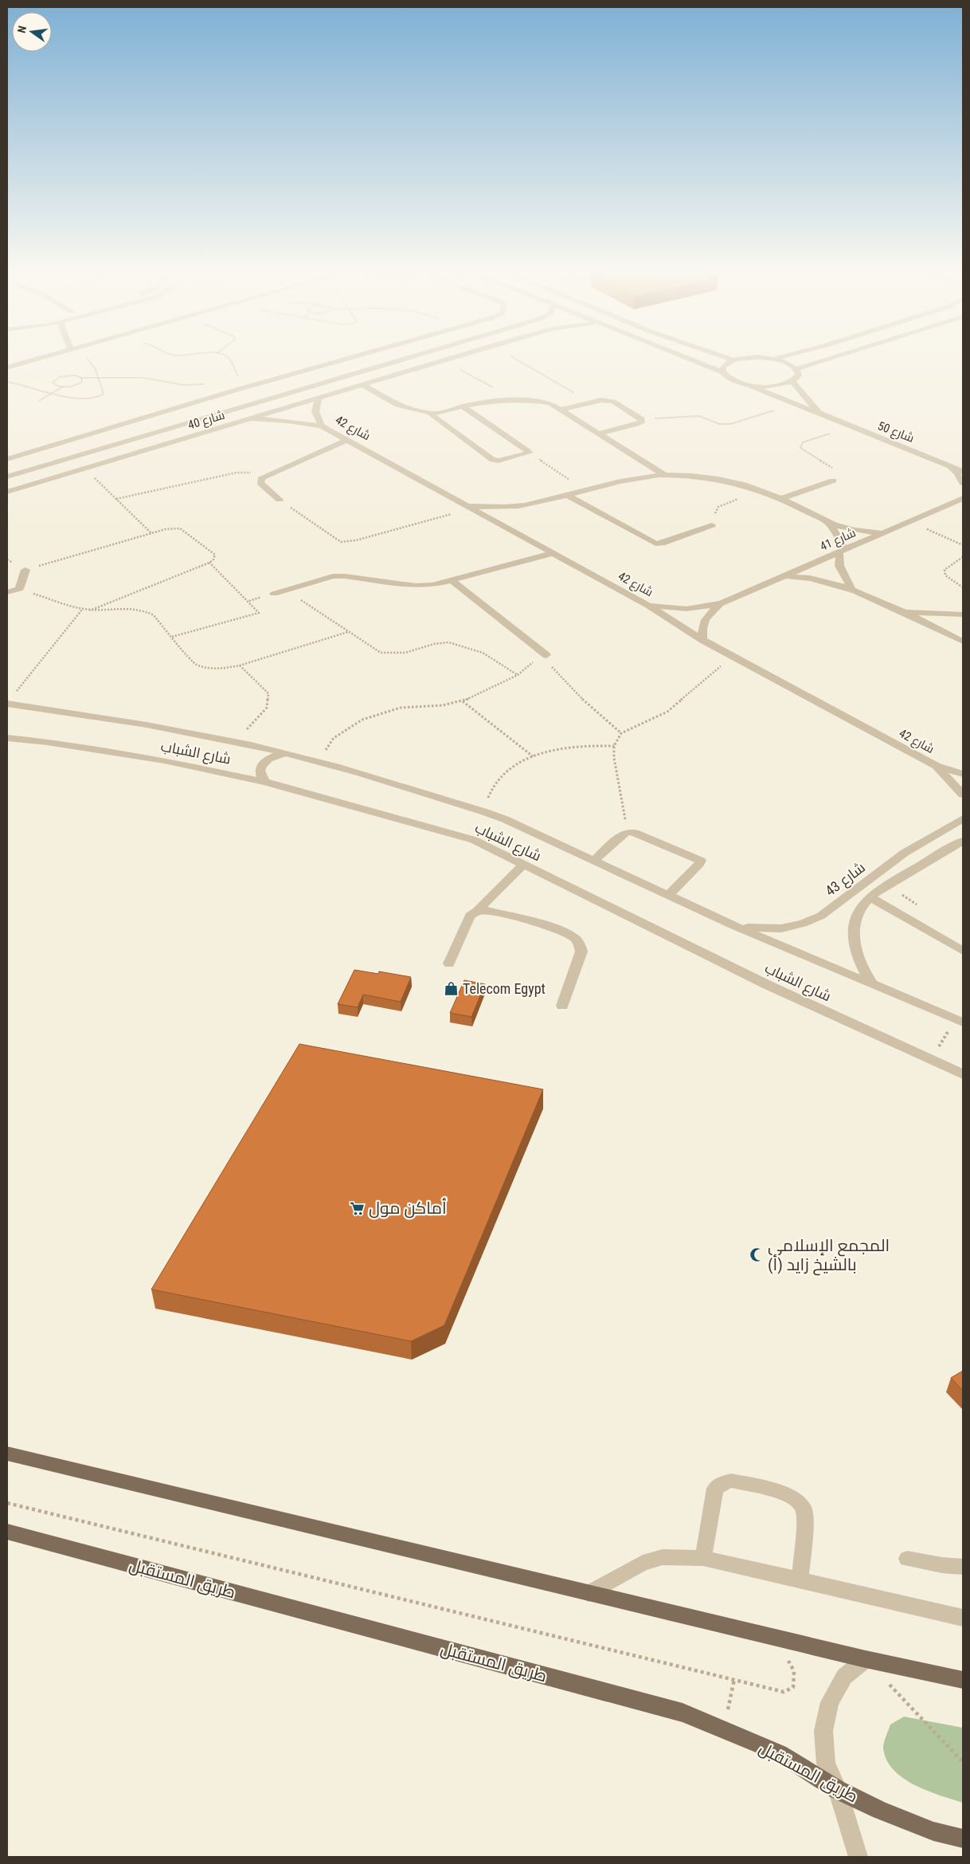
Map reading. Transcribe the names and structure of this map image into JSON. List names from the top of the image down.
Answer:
{
  "streets": {
    "main road": ["طريق المستقبل"],
    "street": [
      "شارع 40",
      "شارع 42",
      "شارع 50",
      "شارع 41",
      "شارع الشباب",
      "شارع 43"
    ]
  },
  "crossings": [
    ["شارع 40", "شارع 42"],
    ["شارع 42", "شارع 41"],
    ["شارع الشباب", "شارع 43"]
  ],
  "places": {
    "shop": ["Telecom Egypt"],
    "supermarket": ["أماكن مول"],
    "mosque": ["المجمع الإسلامي (أ) بالشيخ زايد"]
  },
  "north": "left"
}
